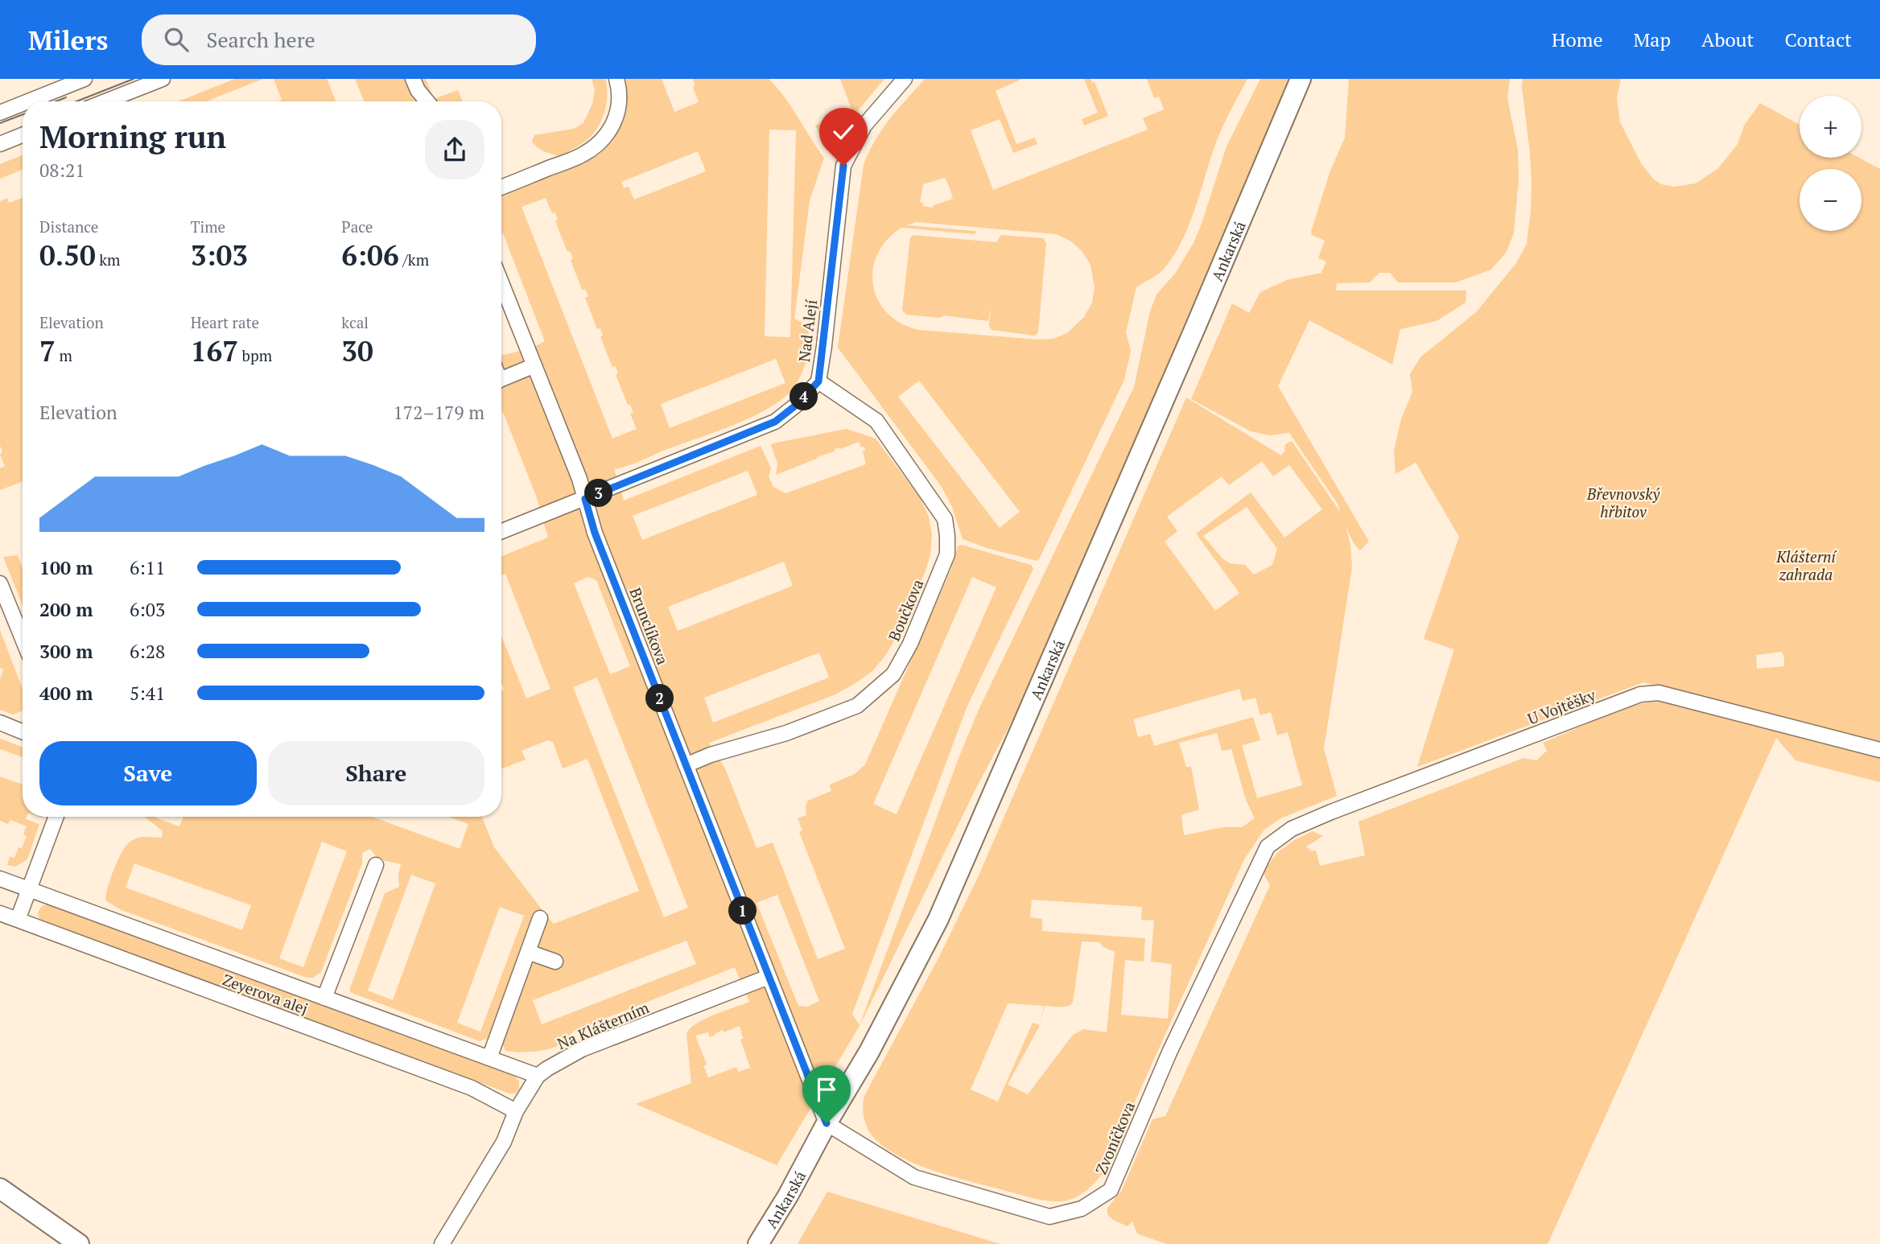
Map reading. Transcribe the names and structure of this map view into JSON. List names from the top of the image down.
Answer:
{
  "streets": {
    "street": [
      "Ankarská",
      "Nad Alejí",
      "Boučkova",
      "Brunclíkova",
      "U Vojtěšky",
      "Zeyerova alej",
      "Na Klášterním",
      "Zvoníčkova"
    ]
  },
  "crossings": [
    ["Ankarská", "Brunclíkova"],
    ["Ankarská", "Zvoníčkova"],
    ["Nad Alejí", "Boučkova"],
    ["Nad Alejí", "Brunclíkova"],
    ["Boučkova", "Brunclíkova"],
    ["Brunclíkova", "Na Klášterním"],
    ["Brunclíkova", "Zvoníčkova"],
    ["U Vojtěšky", "Zvoníčkova"],
    ["Zeyerova alej", "Na Klášterním"]
  ],
  "parks": ["Břevnovský hřbitov", "Klášterní zahrada"],
  "page": {
    "header": "Milers",
    "search": "Search here",
    "nav": [
      "Home",
      "Map",
      "About",
      "Contact"
    ],
    "map_buttons": ["+", "−"],
    "heading": ["Morning run", "08:21"],
    "stats": [
      ["Distance", "0.50 km"],
      ["Time", "3:03"],
      ["Pace", "6:06 /km"],
      ["Elevation", "7 m"],
      ["Heart rate", "167 bpm"],
      ["kcal", "30"]
    ],
    "pins": [
      "4",
      "3",
      "2",
      "1"
    ],
    "chart": ["Elevation", "172–179 m"],
    "list": [
      {
        "name": "100 m",
        "note": "6:11"
      },
      {
        "name": "200 m",
        "note": "6:03"
      },
      {
        "name": "300 m",
        "note": "6:28"
      },
      {
        "name": "400 m",
        "note": "5:41"
      }
    ],
    "buttons": ["Save", "Share"]
  }
}
